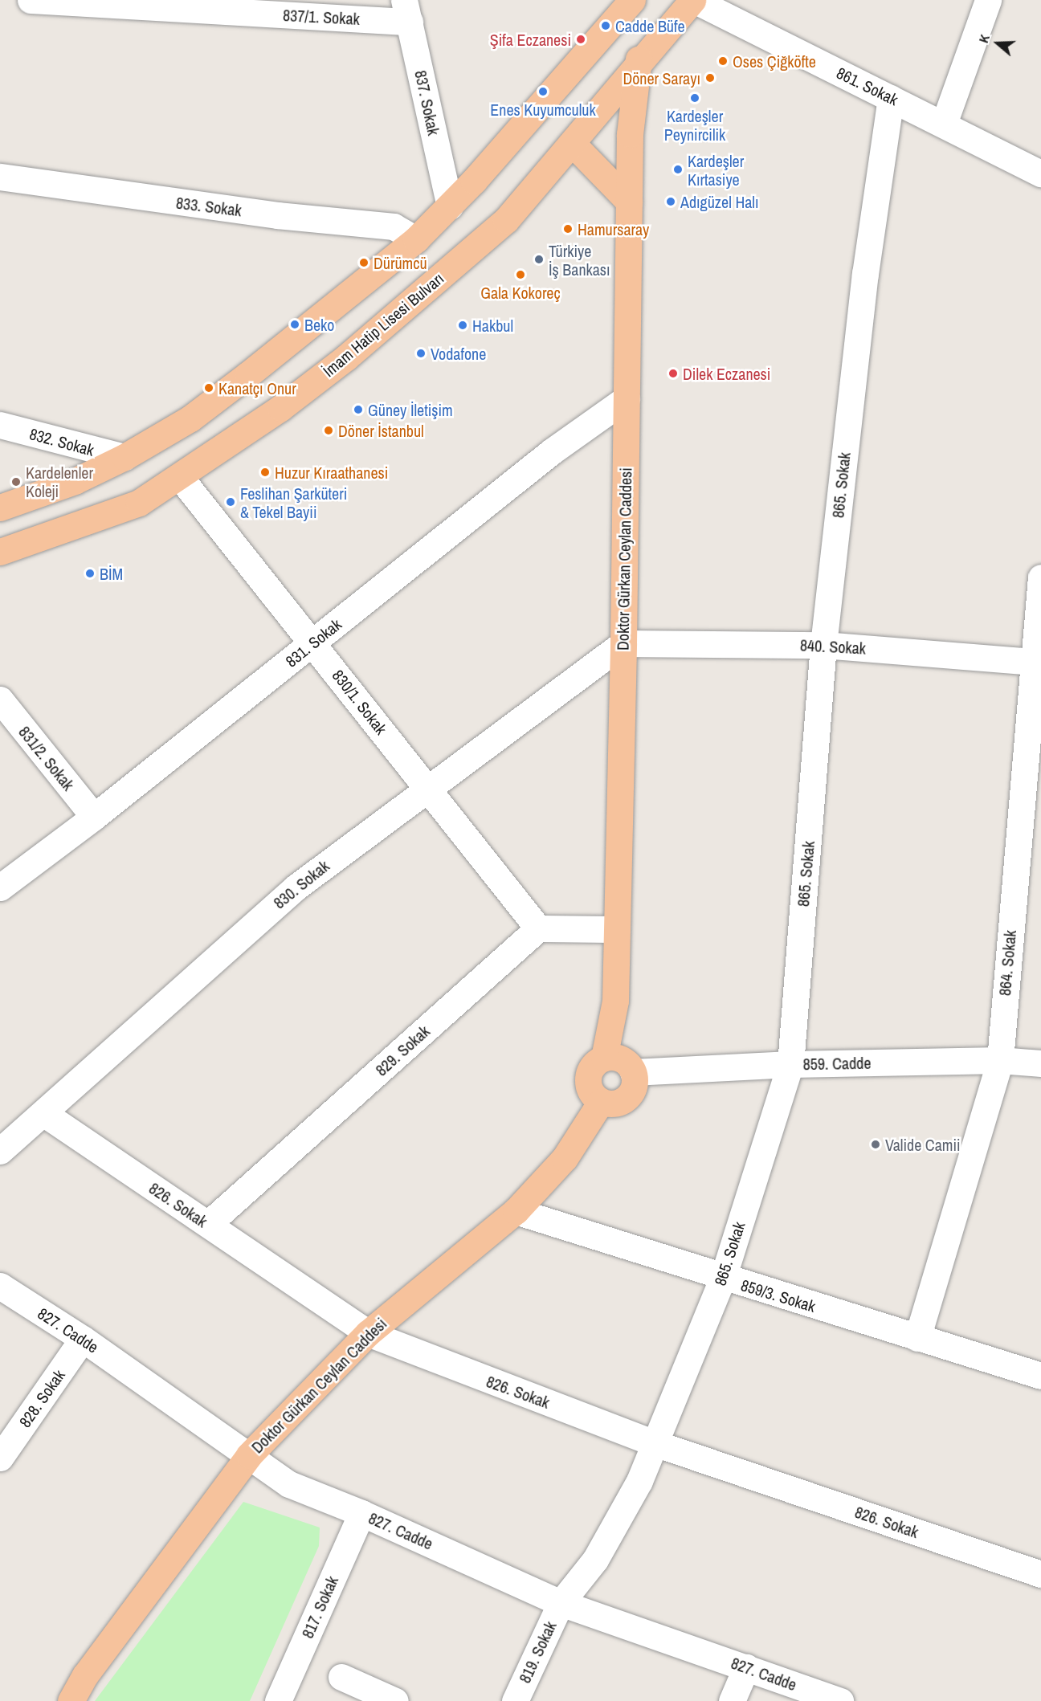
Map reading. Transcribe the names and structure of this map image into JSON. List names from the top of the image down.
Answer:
{
  "streets": {
    "main road": ["İmam Hatip Lisesi Bulvarı", "Doktor Gürkan Ceylan Caddesi"],
    "street": [
      "837/1. Sokak",
      "861. Sokak",
      "837. Sokak",
      "833. Sokak",
      "832. Sokak",
      "865. Sokak",
      "831. Sokak",
      "840. Sokak",
      "830/1. Sokak",
      "831/2. Sokak",
      "830. Sokak",
      "864. Sokak",
      "829. Sokak",
      "859. Cadde",
      "826. Sokak",
      "859/3. Sokak",
      "827. Cadde",
      "828. Sokak",
      "817. Sokak",
      "819. Sokak"
    ]
  },
  "crossings": [
    ["837/1. Sokak", "837. Sokak"],
    ["861. Sokak", "İmam Hatip Lisesi Bulvarı"],
    ["861. Sokak", "865. Sokak"],
    ["İmam Hatip Lisesi Bulvarı", "Doktor Gürkan Ceylan Caddesi"],
    ["İmam Hatip Lisesi Bulvarı", "830/1. Sokak"],
    ["865. Sokak", "840. Sokak"],
    ["865. Sokak", "859. Cadde"],
    ["865. Sokak", "826. Sokak"],
    ["865. Sokak", "859/3. Sokak"],
    ["865. Sokak", "827. Cadde"],
    ["865. Sokak", "819. Sokak"],
    ["Doktor Gürkan Ceylan Caddesi", "831. Sokak"],
    ["Doktor Gürkan Ceylan Caddesi", "840. Sokak"],
    ["Doktor Gürkan Ceylan Caddesi", "830. Sokak"],
    ["Doktor Gürkan Ceylan Caddesi", "859. Cadde"],
    ["Doktor Gürkan Ceylan Caddesi", "826. Sokak"],
    ["Doktor Gürkan Ceylan Caddesi", "859/3. Sokak"],
    ["Doktor Gürkan Ceylan Caddesi", "827. Cadde"],
    ["831. Sokak", "830/1. Sokak"],
    ["831. Sokak", "831/2. Sokak"],
    ["840. Sokak", "830. Sokak"],
    ["840. Sokak", "864. Sokak"],
    ["830/1. Sokak", "830. Sokak"],
    ["830/1. Sokak", "829. Sokak"],
    ["830. Sokak", "826. Sokak"],
    ["864. Sokak", "859. Cadde"],
    ["864. Sokak", "859/3. Sokak"],
    ["829. Sokak", "826. Sokak"],
    ["827. Cadde", "828. Sokak"],
    ["827. Cadde", "817. Sokak"],
    ["827. Cadde", "819. Sokak"]
  ],
  "places": [
    "Cadde Büfe",
    "Şifa Eczanesi",
    "Oses Çiğköfte",
    "Döner Sarayı",
    "Enes Kuyumculuk",
    "Kardeşler Peynircilik",
    "Kardeşler Kırtasiye",
    "Adıgüzel Halı",
    "Hamursaray",
    "Türkiye İş Bankası",
    "Dürümcü",
    "Gala Kokoreç",
    "Beko",
    "Hakbul",
    "Vodafone",
    "Dilek Eczanesi",
    "Kanatçı Onur",
    "Güney İletişim",
    "Döner İstanbul",
    "Huzur Kıraathanesi",
    "Kardelenler Koleji",
    "Feslihan Şarküteri & Tekel Bayii",
    "BİM",
    "Valide Camii"
  ],
  "north": "left"
}
